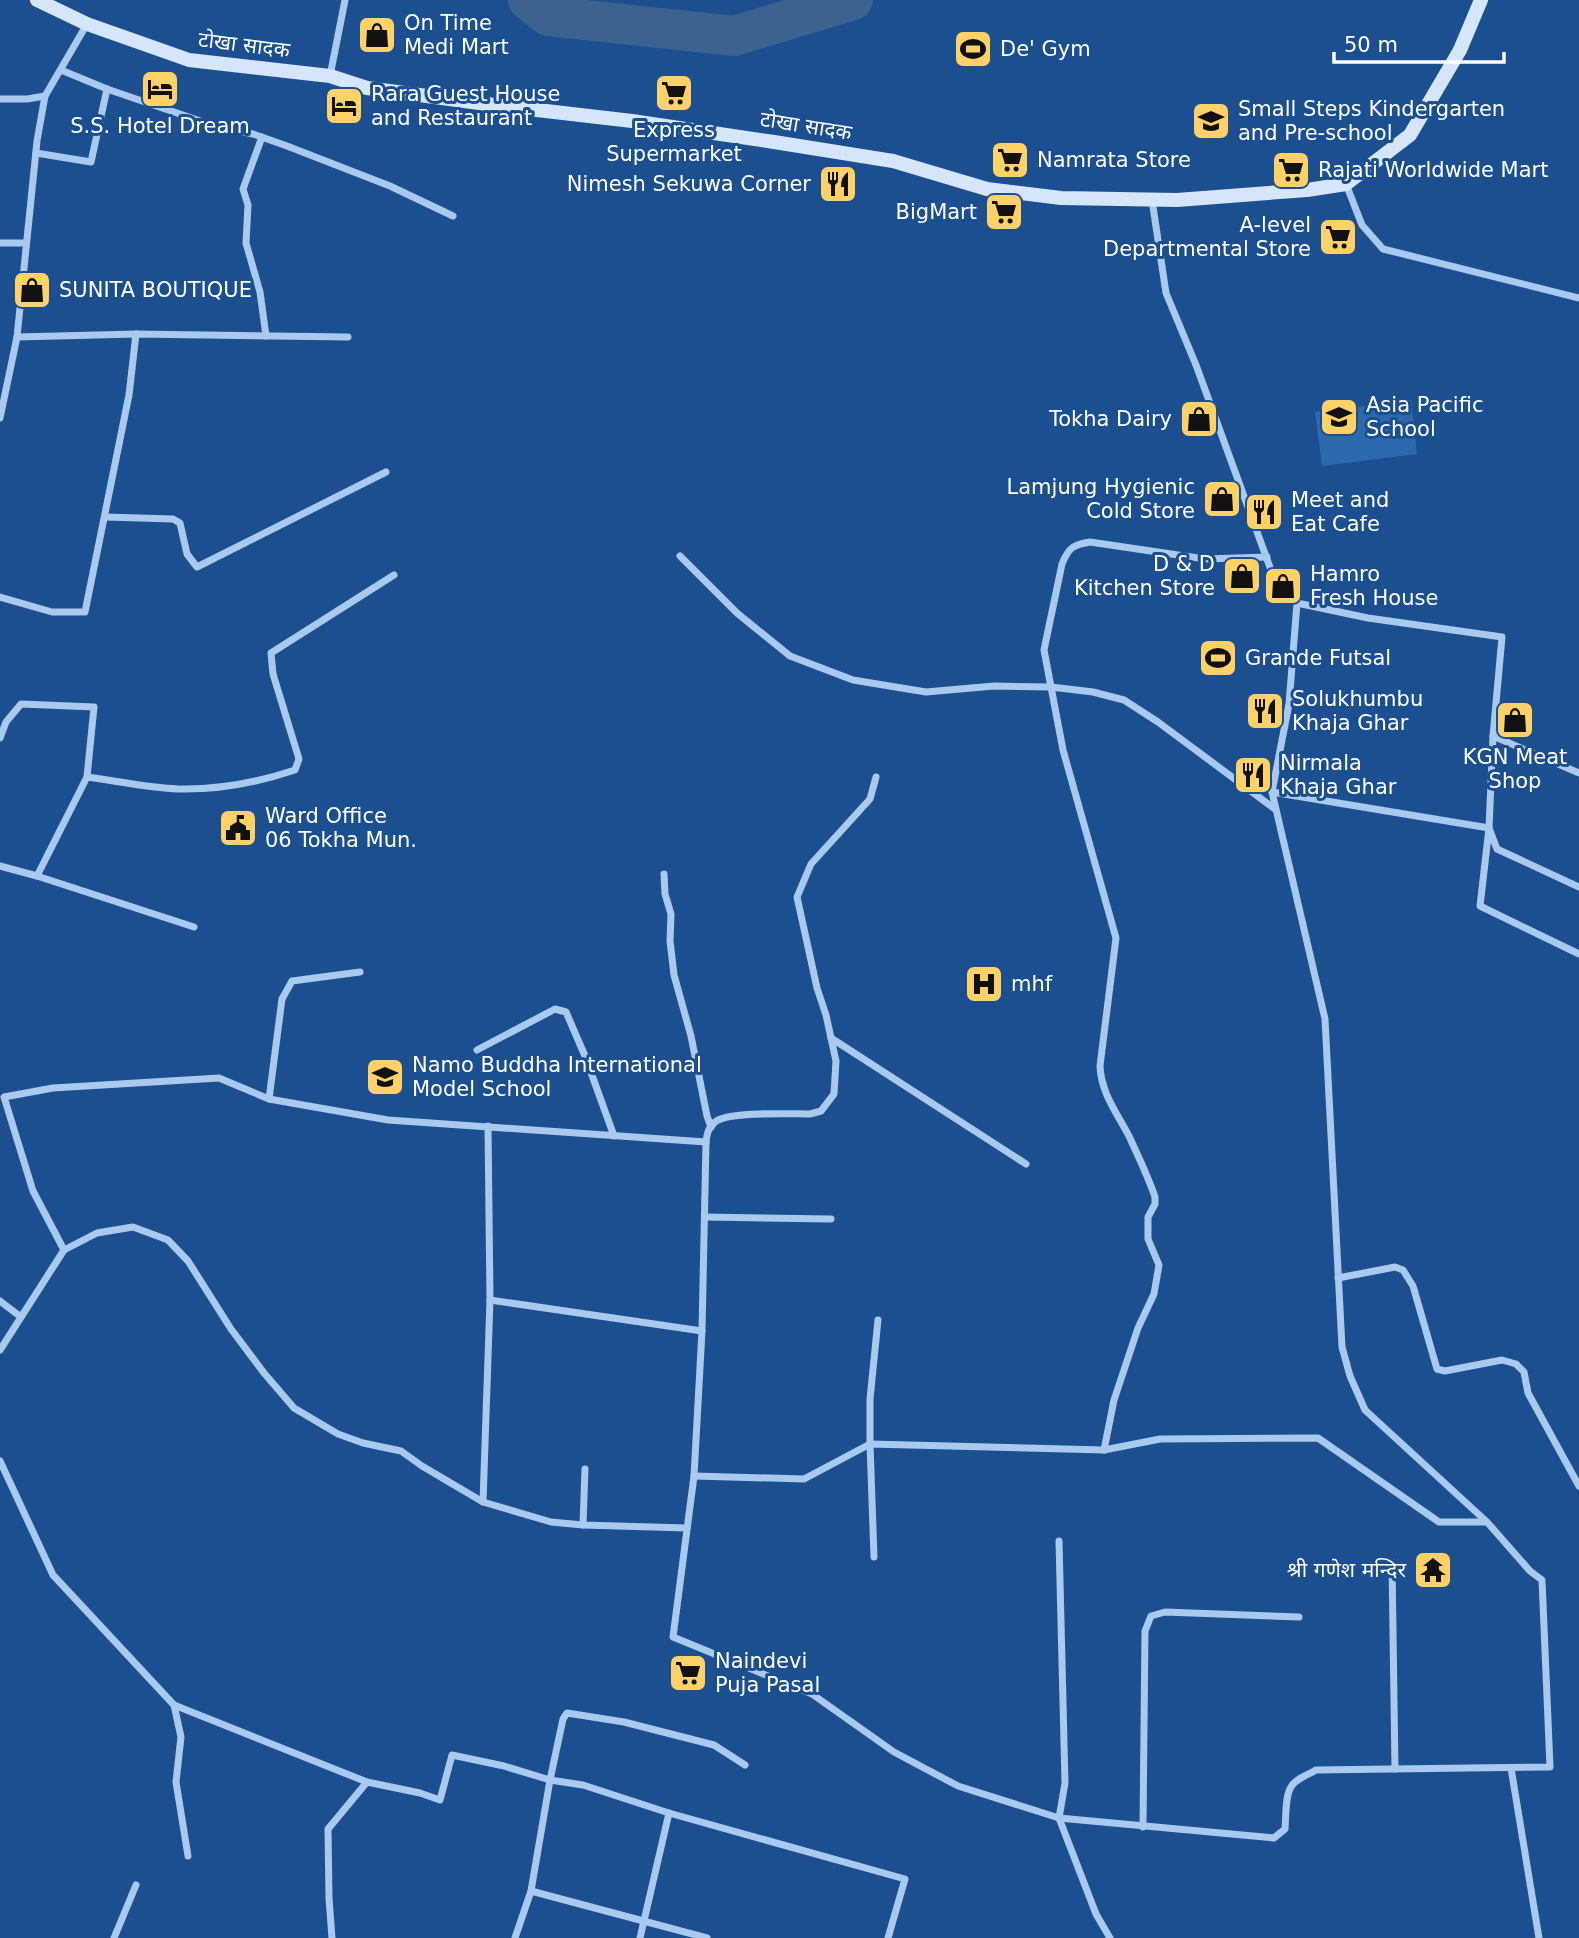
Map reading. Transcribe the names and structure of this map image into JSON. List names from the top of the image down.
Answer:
{
  "streets": {
    "main road": ["टोखा सादक"]
  },
  "places": {
    "shop": [
      "On Time Medi Mart",
      "SUNITA BOUTIQUE",
      "Tokha Dairy",
      "Lamjung Hygienic Cold Store",
      "D & D Kitchen Store",
      "Hamro Fresh House",
      "KGN Meat Shop"
    ],
    "sports": ["De' Gym", "Grande Futsal"],
    "hotel": ["S.S. Hotel Dream", "Rara Guest House and Restaurant"],
    "supermarket": [
      "Express Supermarket",
      "Namrata Store",
      "Rajati Worldwide Mart",
      "BigMart",
      "A-level Departmental Store",
      "Naindevi Puja Pasal"
    ],
    "school or university": ["Small Steps Kindergarten and Pre-school", "Asia Pacific School", "Namo Buddha International Model School"],
    "restaurant": [
      "Nimesh Sekuwa Corner",
      "Meet and Eat Cafe",
      "Solukhumbu Khaja Ghar",
      "Nirmala Khaja Ghar"
    ],
    "public building": ["Ward Office 06 Tokha Mun."],
    "hospital": ["mhf"],
    "temple": ["श्री गणेश मन्दिर"]
  },
  "scale_bar": "50 m"
}
